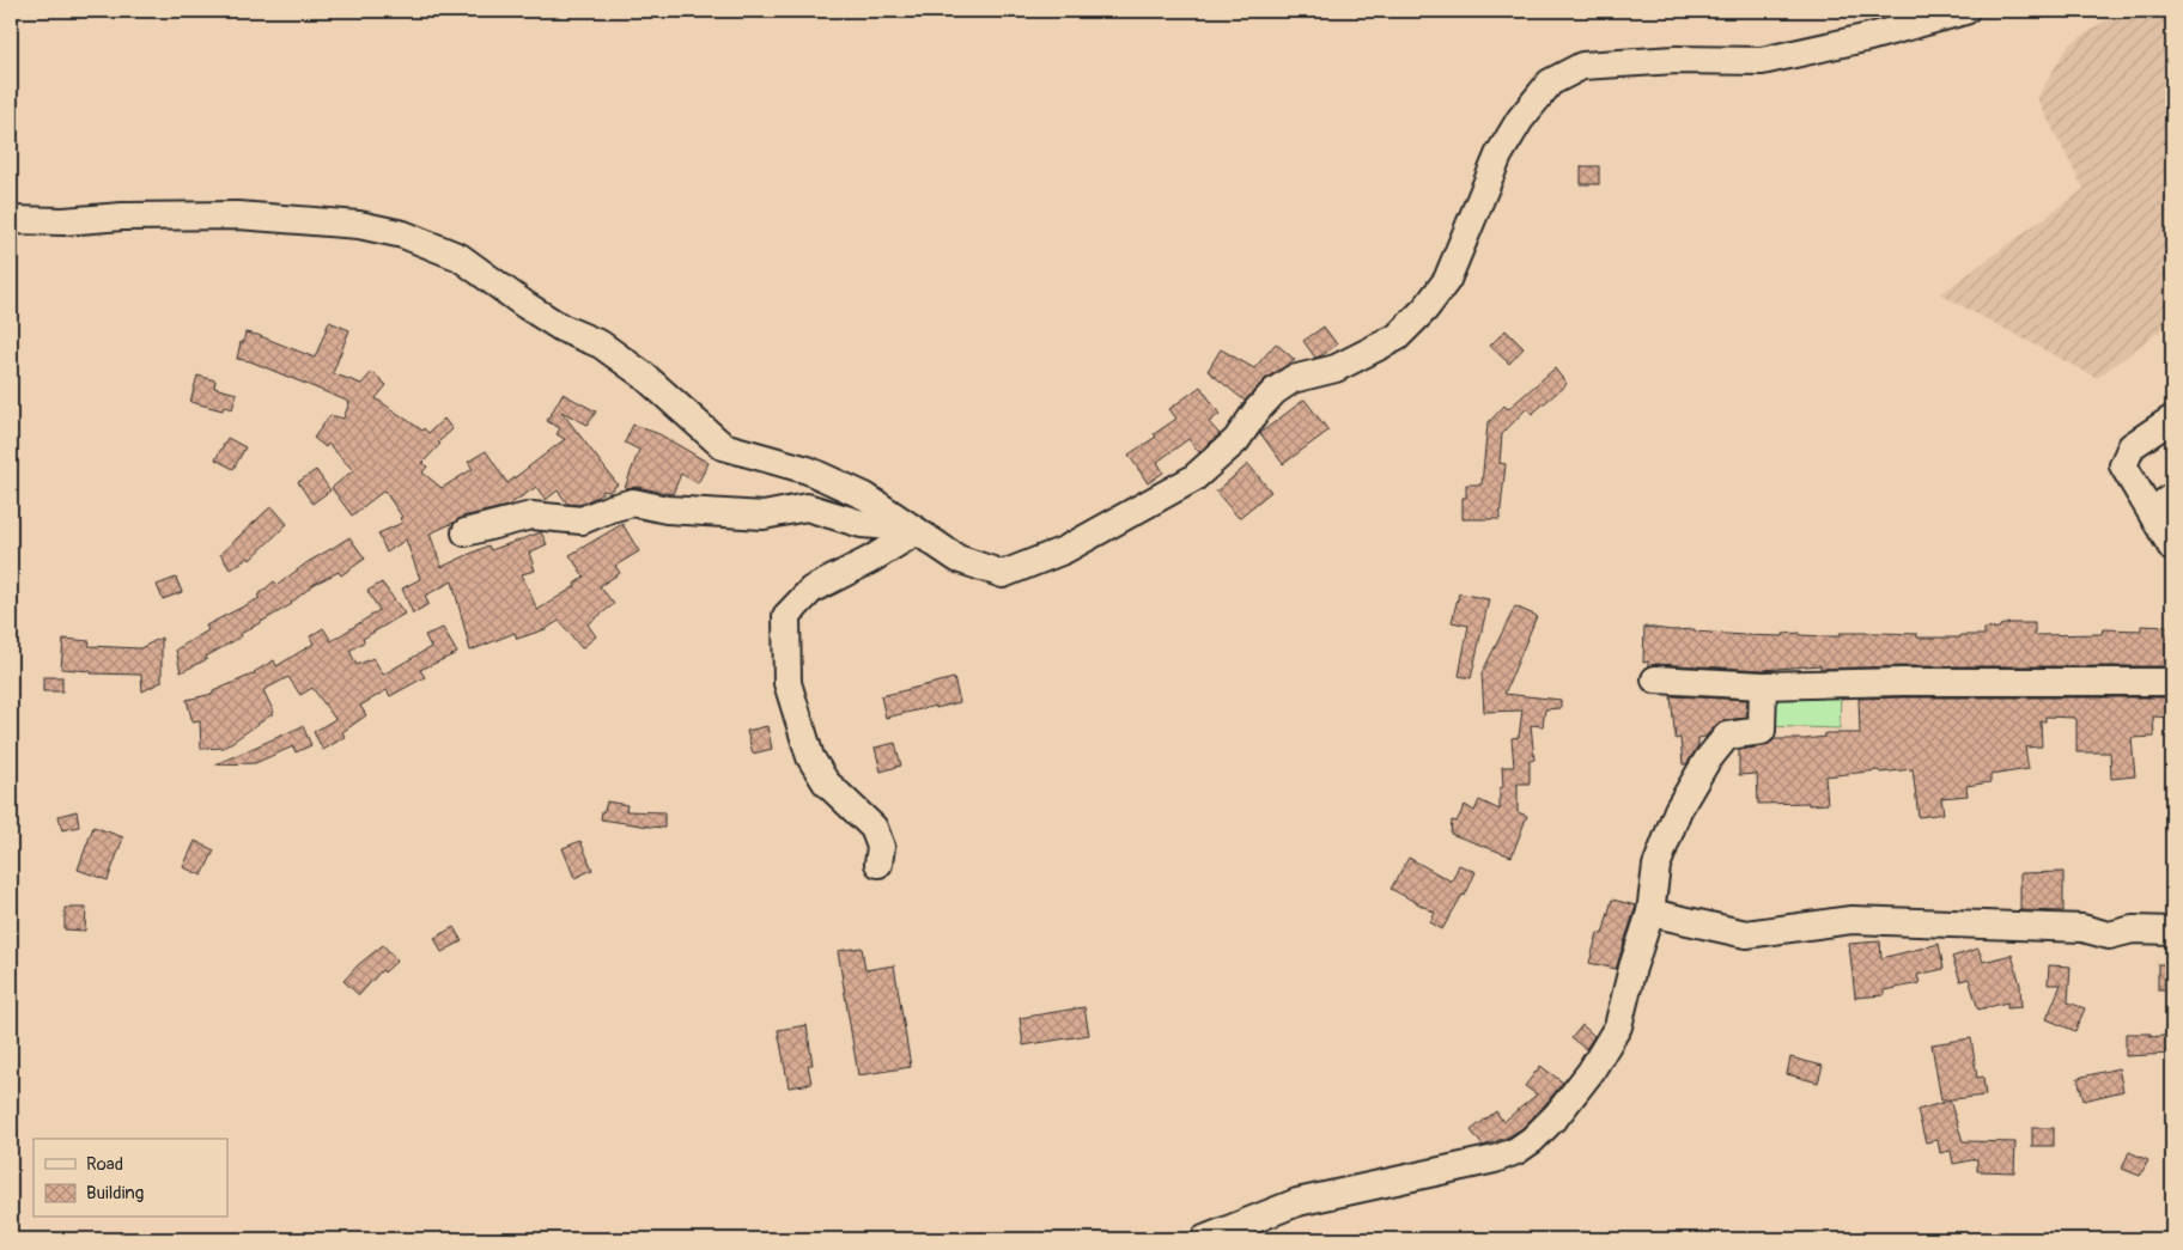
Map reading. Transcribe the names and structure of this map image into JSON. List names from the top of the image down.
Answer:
{
  "legend": ["Road", "Building"]
}
